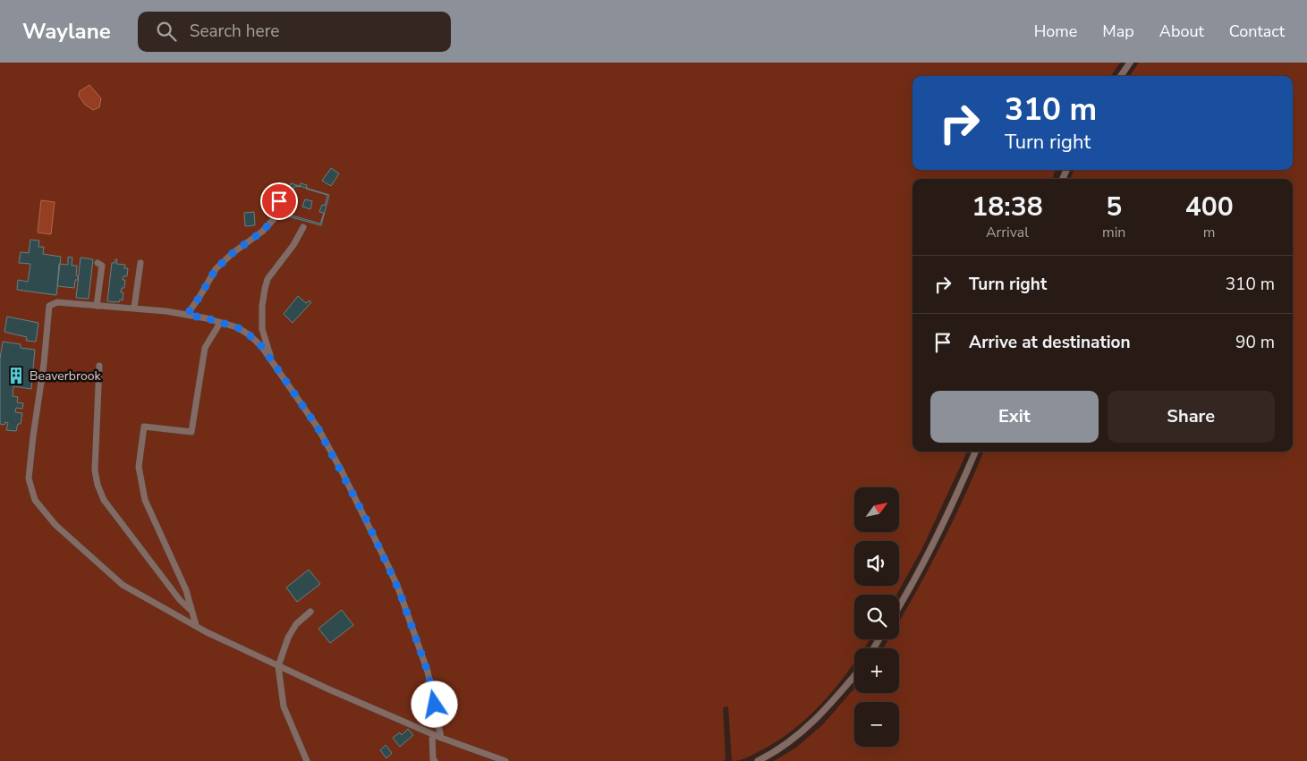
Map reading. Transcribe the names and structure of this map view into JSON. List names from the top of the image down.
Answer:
{
  "places": {
    "building": ["Beaverbrook"]
  },
  "north": "top right",
  "page": {
    "header": "Waylane",
    "search": "Search here",
    "nav": [
      "Home",
      "Map",
      "About",
      "Contact"
    ],
    "turn": ["310 m", "Turn right"],
    "eta": [
      "18:38",
      "Arrival",
      "5",
      "min",
      "400",
      "m"
    ],
    "list": [
      {
        "name": "Turn right",
        "value": "310 m"
      },
      {
        "name": "Arrive at destination",
        "value": "90 m"
      }
    ],
    "buttons": ["Exit", "Share"],
    "map_buttons": ["+", "−"]
  }
}
